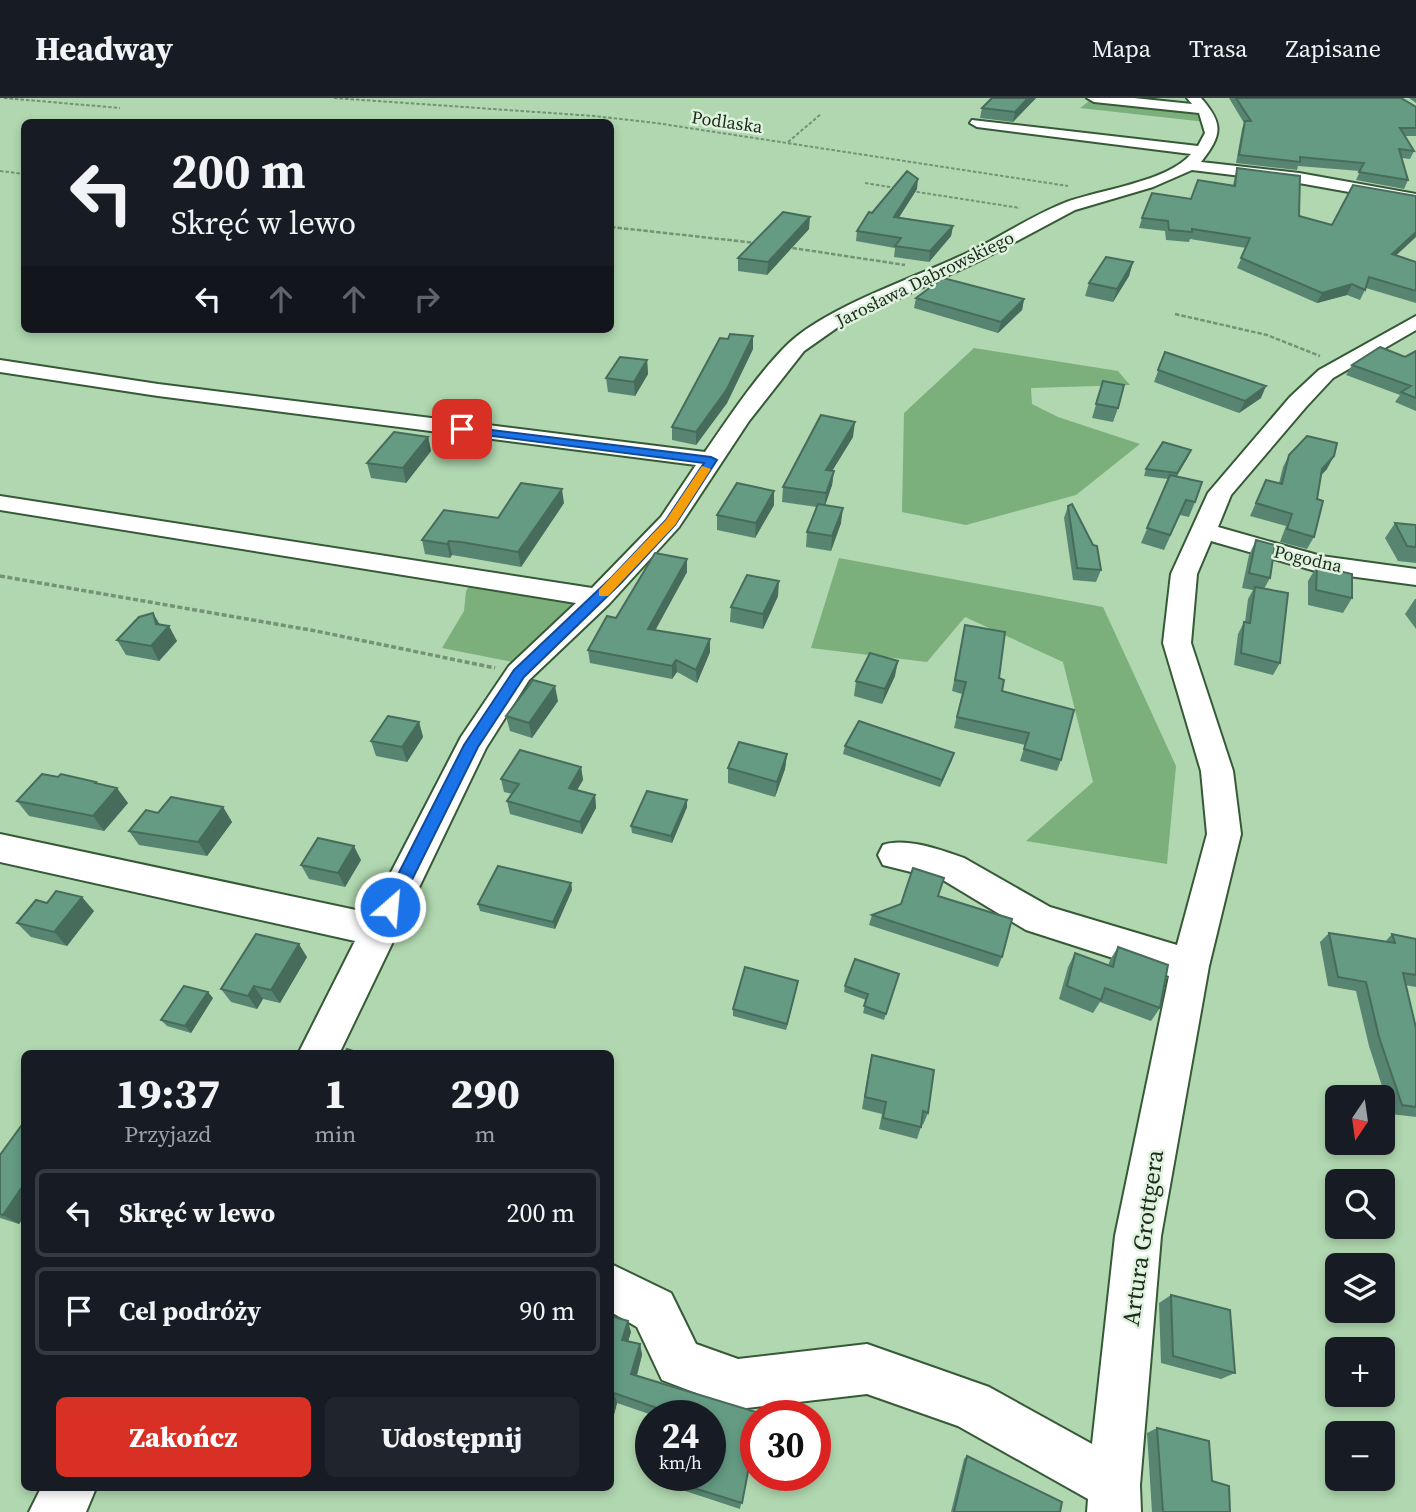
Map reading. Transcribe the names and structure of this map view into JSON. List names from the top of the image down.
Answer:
{
  "streets": {
    "street": ["Jarosława Dąbrowskiego", "Pogodna", "Artura Grottgera"],
    "path": ["Podlaska"]
  },
  "crossings": [
    ["Podlaska", "Jarosława Dąbrowskiego"],
    ["Pogodna", "Artura Grottgera"]
  ],
  "north": "bottom",
  "page": {
    "header": "Headway",
    "nav": ["Mapa", "Trasa", "Zapisane"],
    "turn": ["200 m", "Skręć w lewo"],
    "eta": [
      "19:37",
      "Przyjazd",
      "1",
      "min",
      "290",
      "m"
    ],
    "map_buttons": ["+", "−"],
    "list": [
      {
        "name": "Skręć w lewo",
        "value": "200 m"
      },
      {
        "name": "Cel podróży",
        "value": "90 m"
      }
    ],
    "buttons": ["Zakończ", "Udostępnij"],
    "speed": "24 km/h",
    "limit": "30"
  }
}
